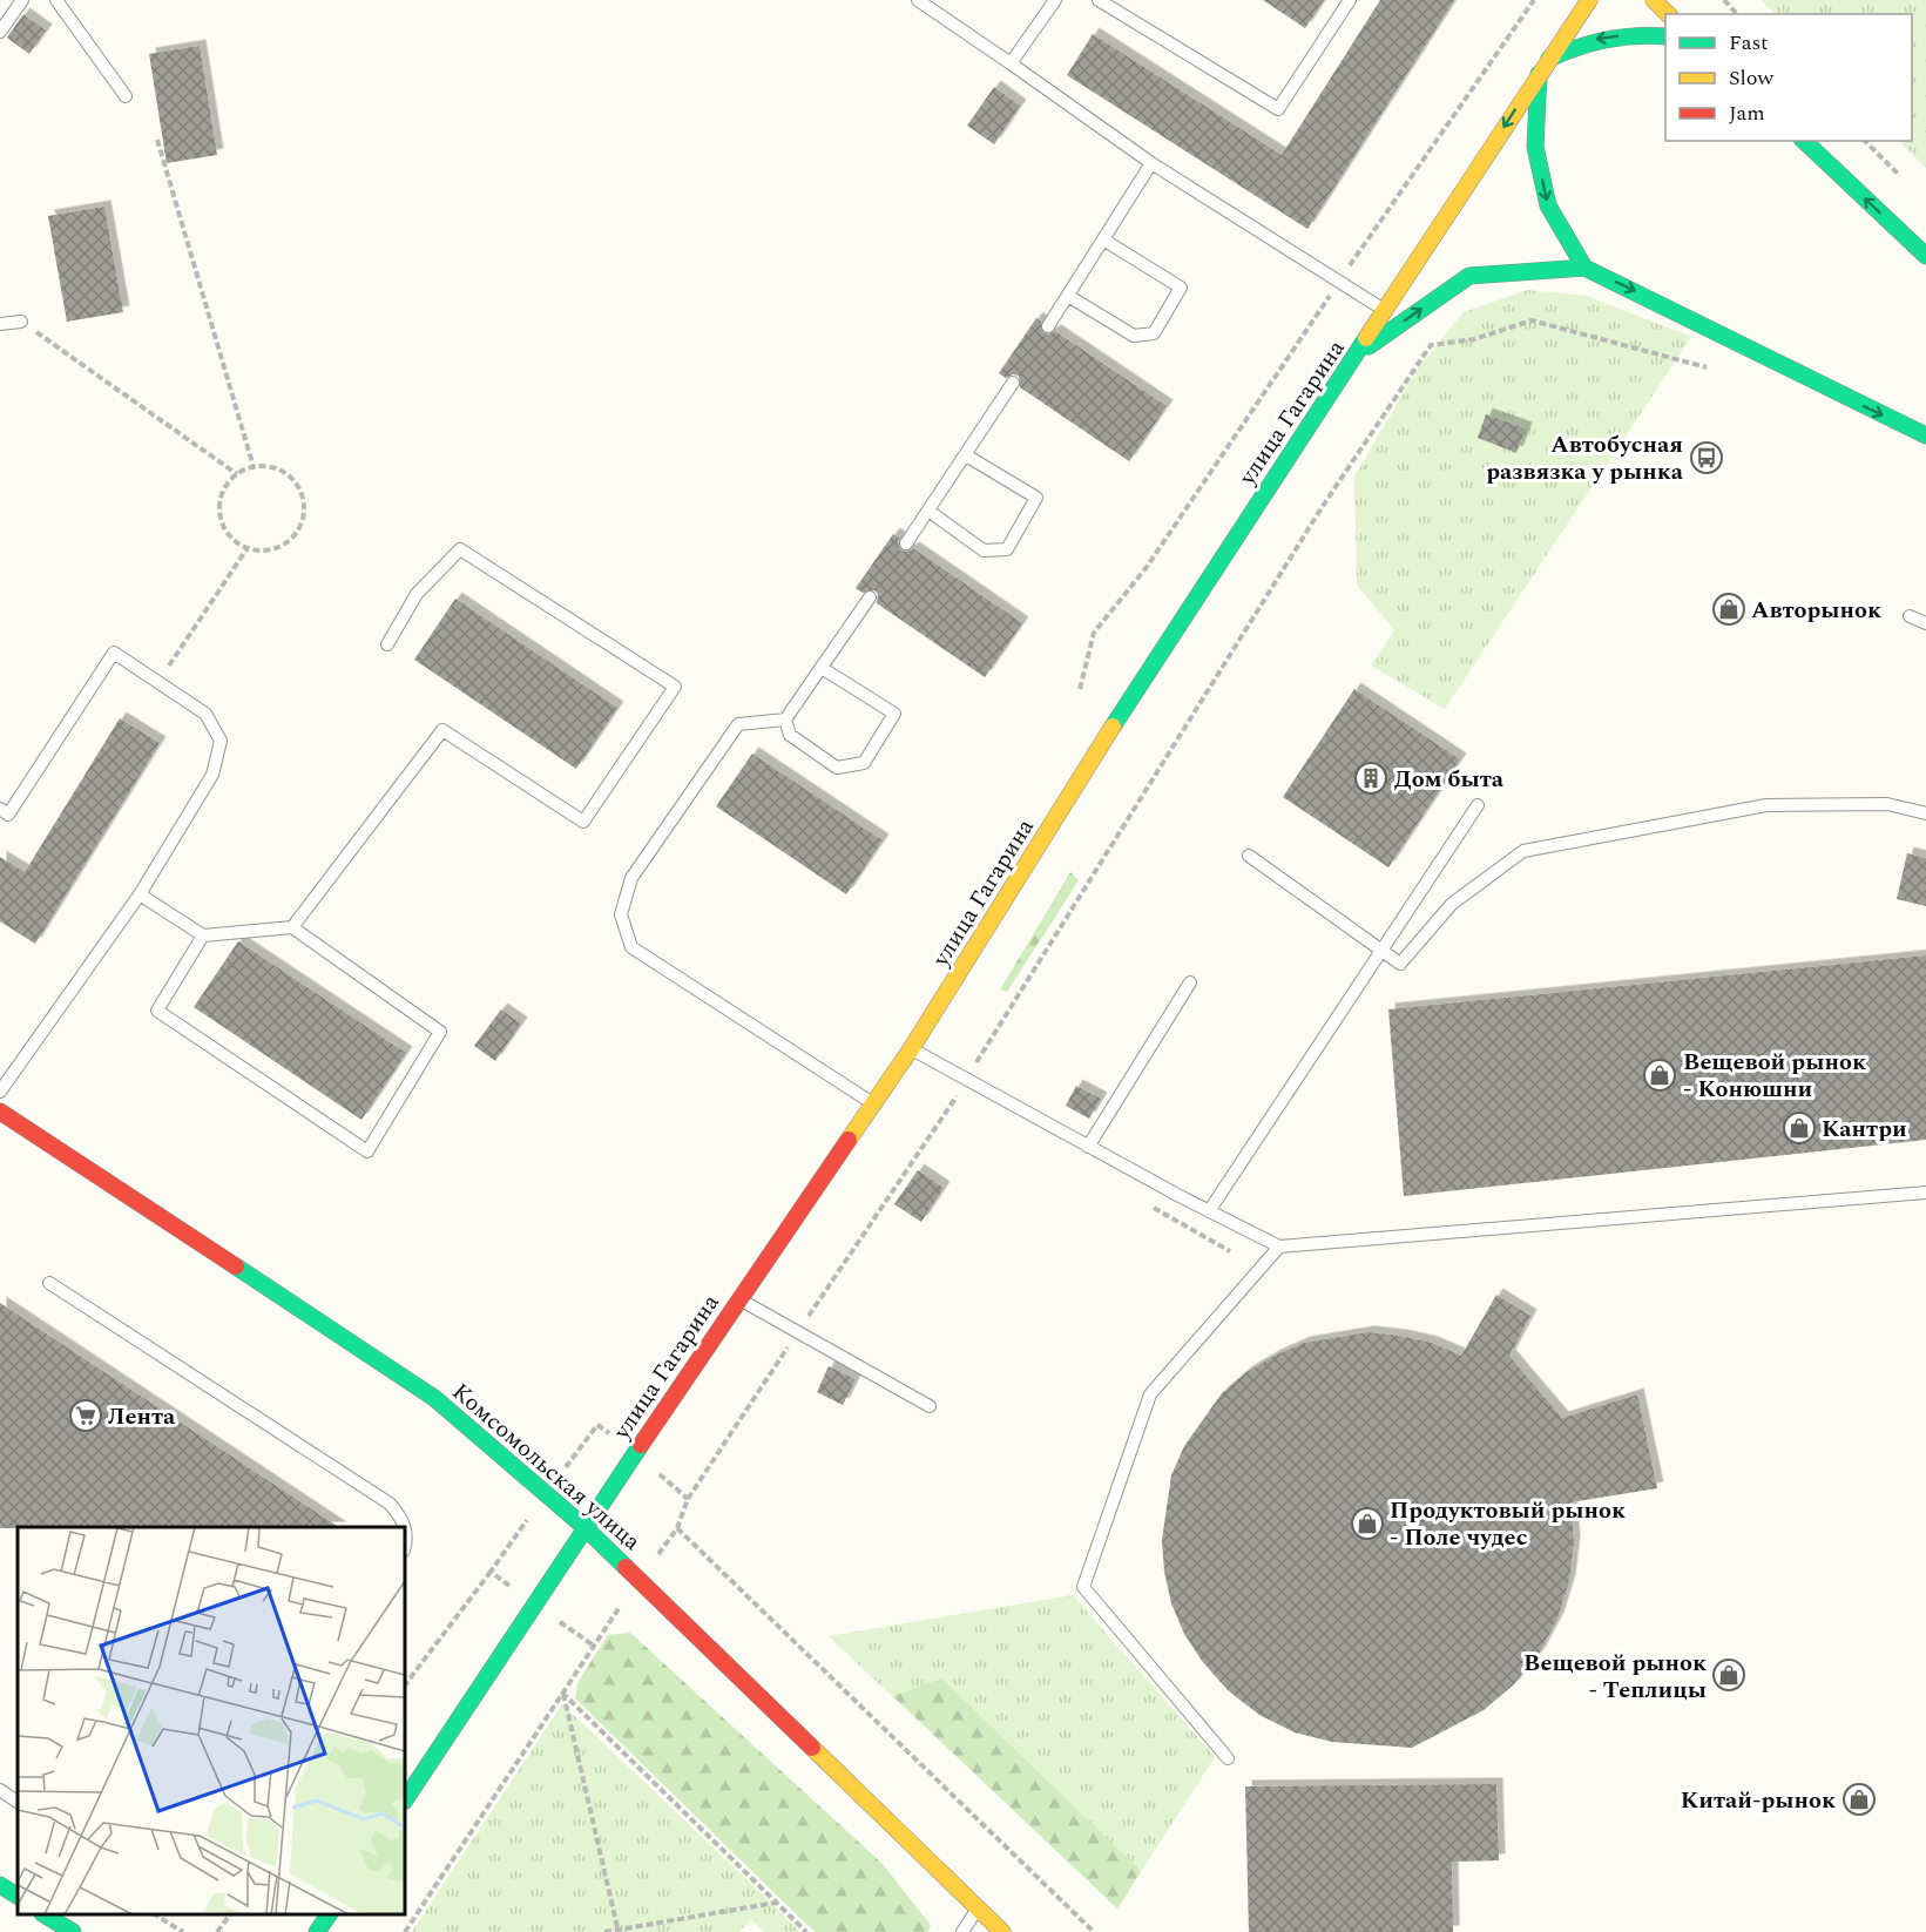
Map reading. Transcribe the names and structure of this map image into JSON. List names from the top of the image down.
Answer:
{
  "streets": {
    "main road": ["улица Гагарина", "Комсомольская улица"]
  },
  "crossings": [
    ["улица Гагарина", "Комсомольская улица"]
  ],
  "places": {
    "bus stop": ["Автобусная развязка у рынка"],
    "shop": [
      "Авторынок",
      "Вещевой рынок - Конюшни",
      "Кантри",
      "Продуктовый рынок - Поле чудес",
      "Вещевой рынок - Теплицы",
      "Китай-рынок"
    ],
    "building": ["Дом быта"],
    "supermarket": ["Лента"]
  },
  "legend": ["Fast", "Slow", "Jam"]
}
